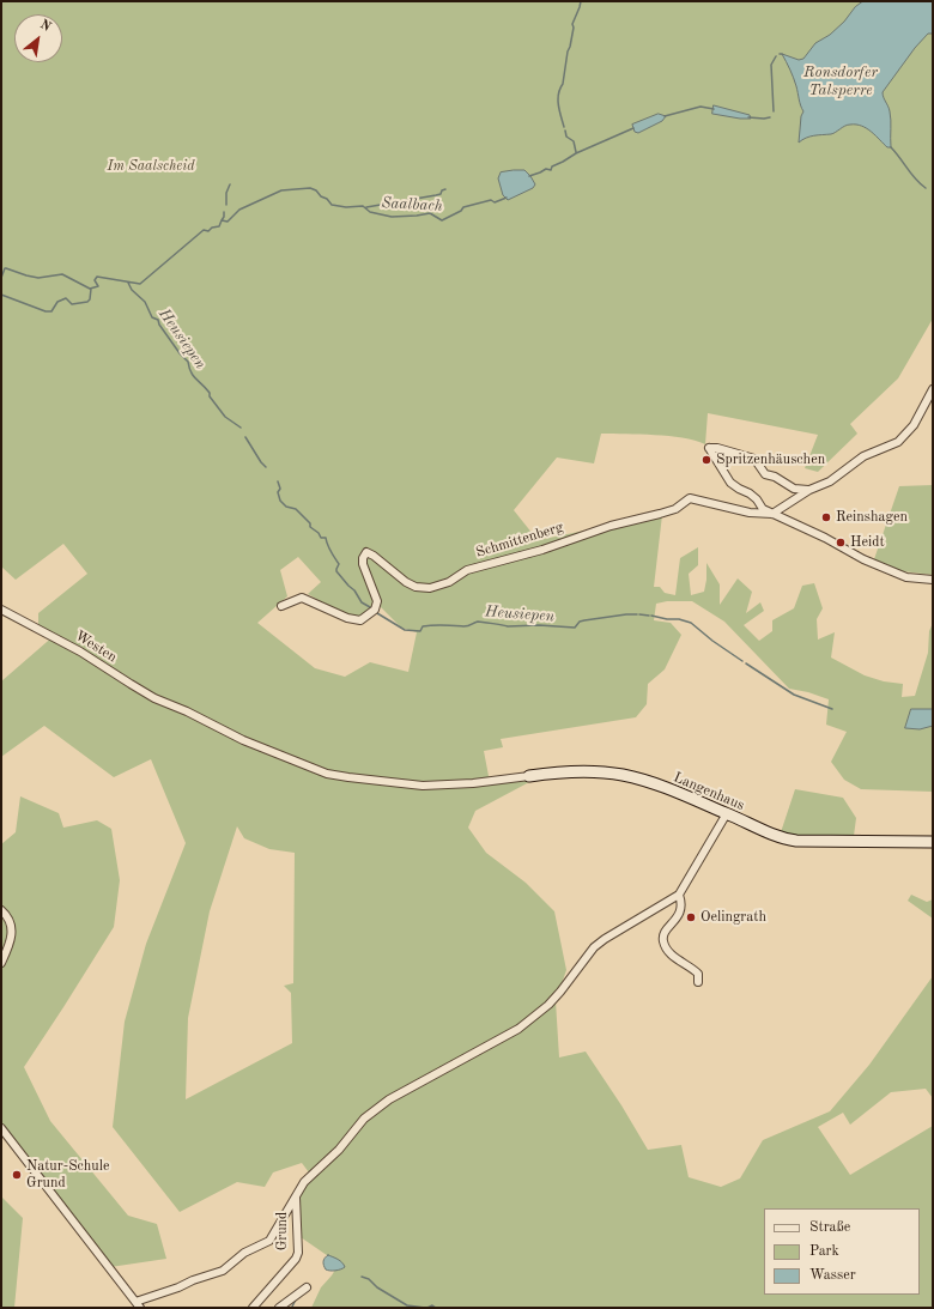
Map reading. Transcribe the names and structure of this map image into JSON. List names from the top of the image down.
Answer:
{
  "streets": {
    "street": [
      "Schmittenberg",
      "Westen",
      "Langenhaus",
      "Grund"
    ]
  },
  "crossings": [
    ["Westen", "Langenhaus"]
  ],
  "water": ["Ronsdorfer Talsperre", "Saalbach", "Heusiepen"],
  "parks": ["Im Saalscheid"],
  "places": [
    "Spritzenhäuschen",
    "Reinshagen",
    "Heidt",
    "Oelingrath",
    "Natur-Schule Grund"
  ],
  "legend": ["Straße", "Park", "Wasser"],
  "north": "top right"
}
